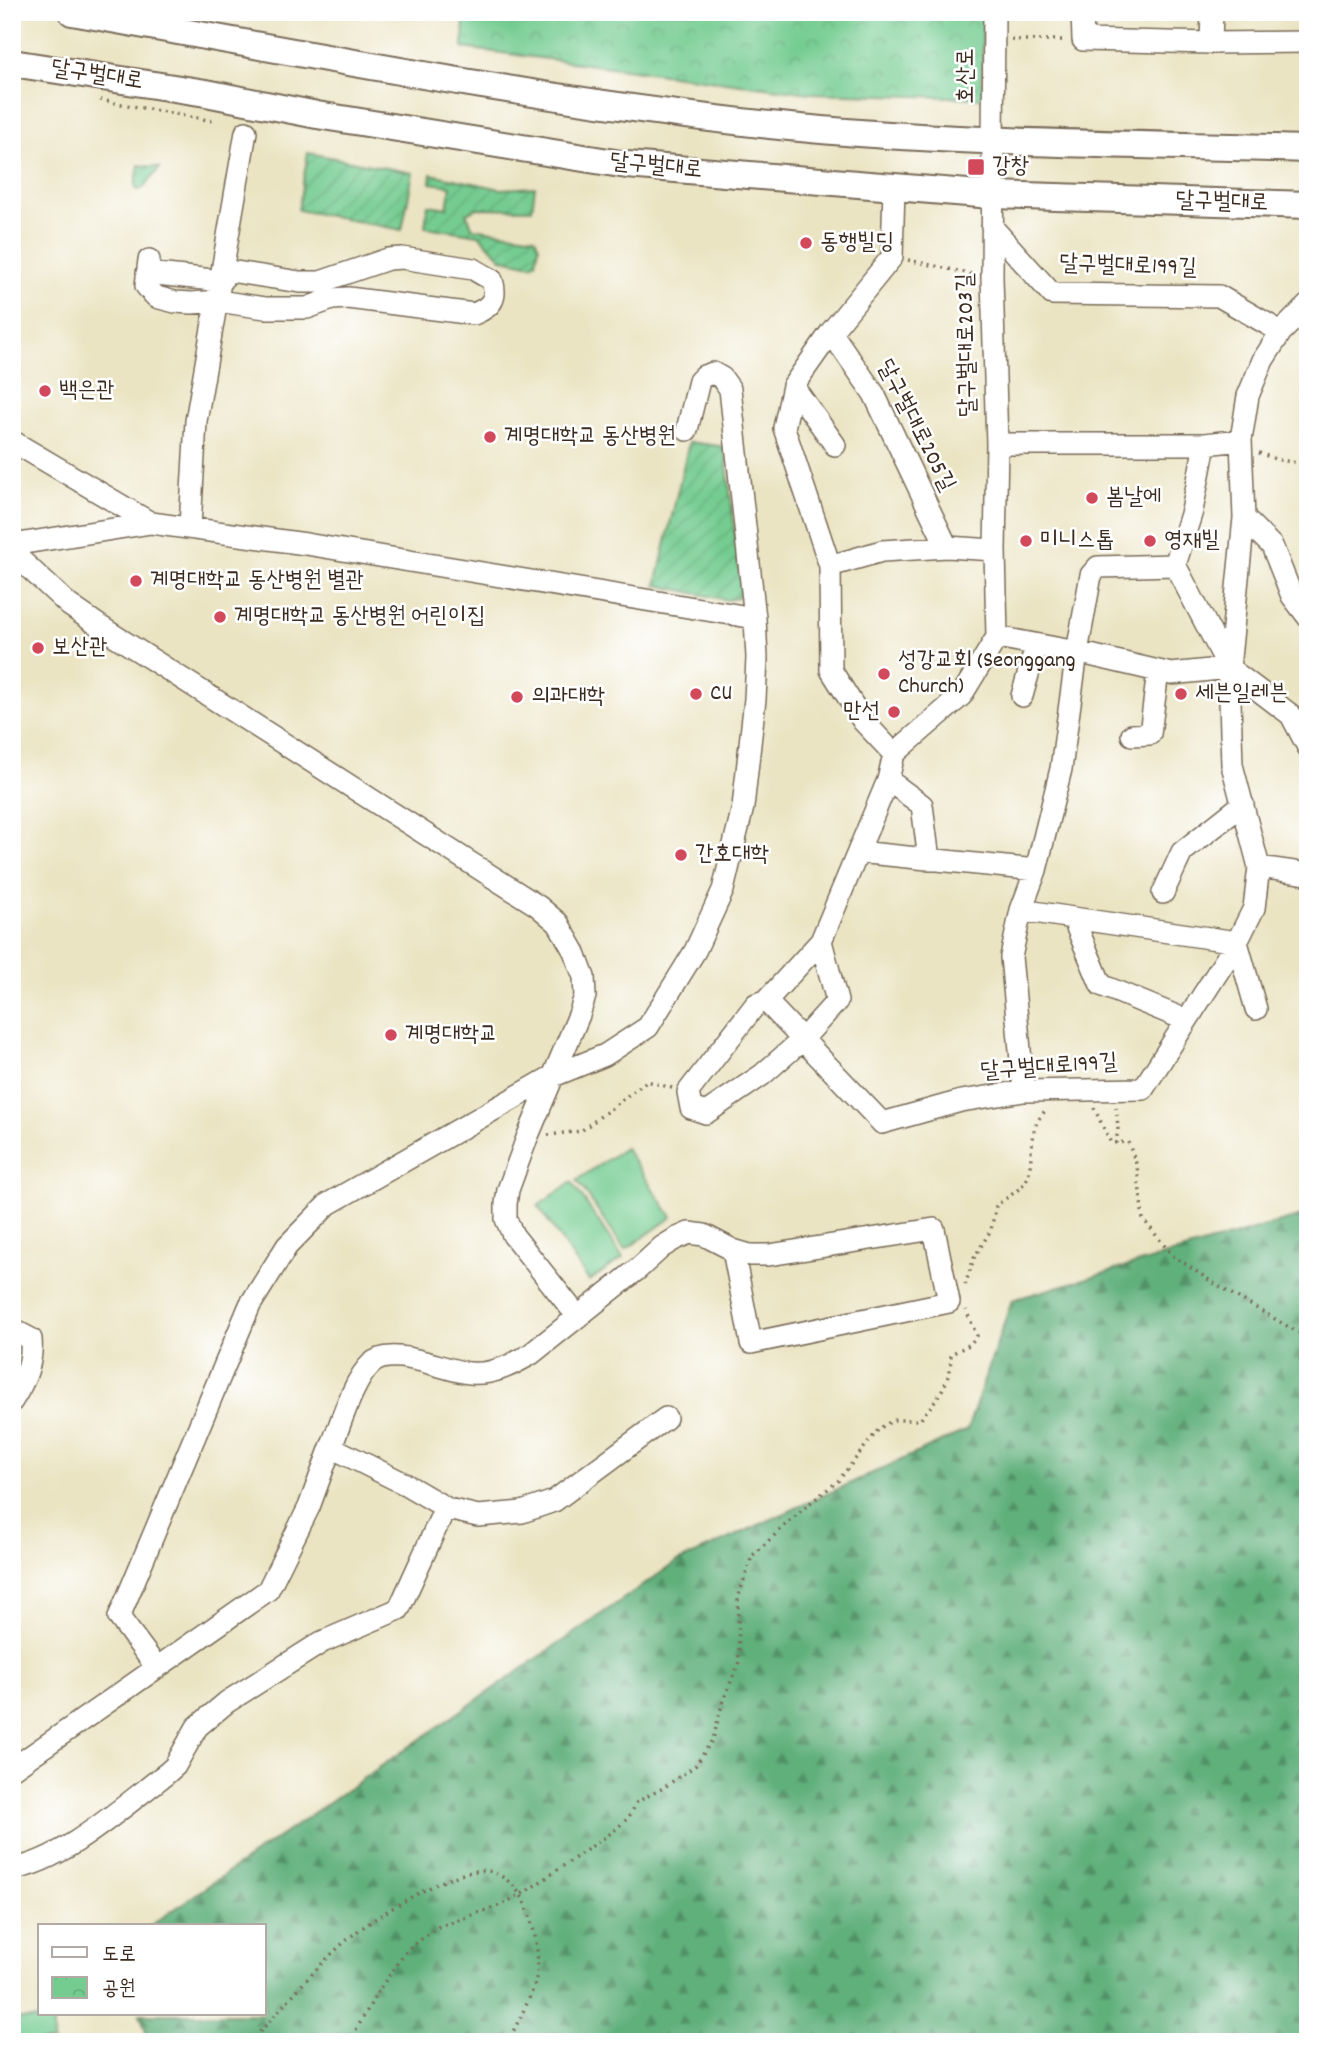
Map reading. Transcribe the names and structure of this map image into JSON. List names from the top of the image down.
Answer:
{
  "streets": {
    "main road": ["달구벌대로"],
    "street": [
      "호산로",
      "달구벌대로199길",
      "달구벌대로203길",
      "달구벌대로205길"
    ]
  },
  "crossings": [
    ["달구벌대로", "달구벌대로203길"],
    ["호산로", "달구벌대로203길"],
    ["달구벌대로199길", "달구벌대로203길"]
  ],
  "places": {
    "transit": ["강창"],
    "other": [
      "동행빌딩",
      "백은관",
      "계명대학교 동산병원",
      "봄날에",
      "미니스톱",
      "영재빌",
      "계명대학교 동산병원 별관",
      "계명대학교 동산병원 어린이집",
      "보산관",
      "성강교회 (Seonggang Church)",
      "CU",
      "세븐일레븐",
      "의과대학",
      "만선",
      "간호대학",
      "계명대학교"
    ]
  },
  "legend": ["도로", "공원"]
}
